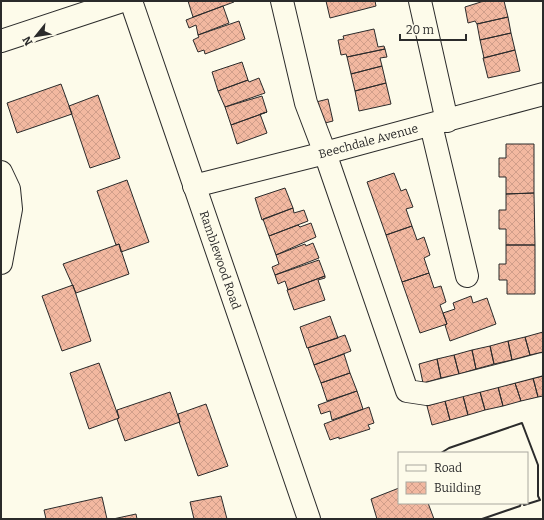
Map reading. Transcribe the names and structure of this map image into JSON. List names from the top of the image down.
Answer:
{
  "streets": {
    "street": ["Beechdale Avenue", "Ramblewood Road"]
  },
  "crossings": [
    ["Beechdale Avenue", "Ramblewood Road"]
  ],
  "legend": ["Road", "Building"],
  "scale_bar": "20 m",
  "north": "bottom left"
}
